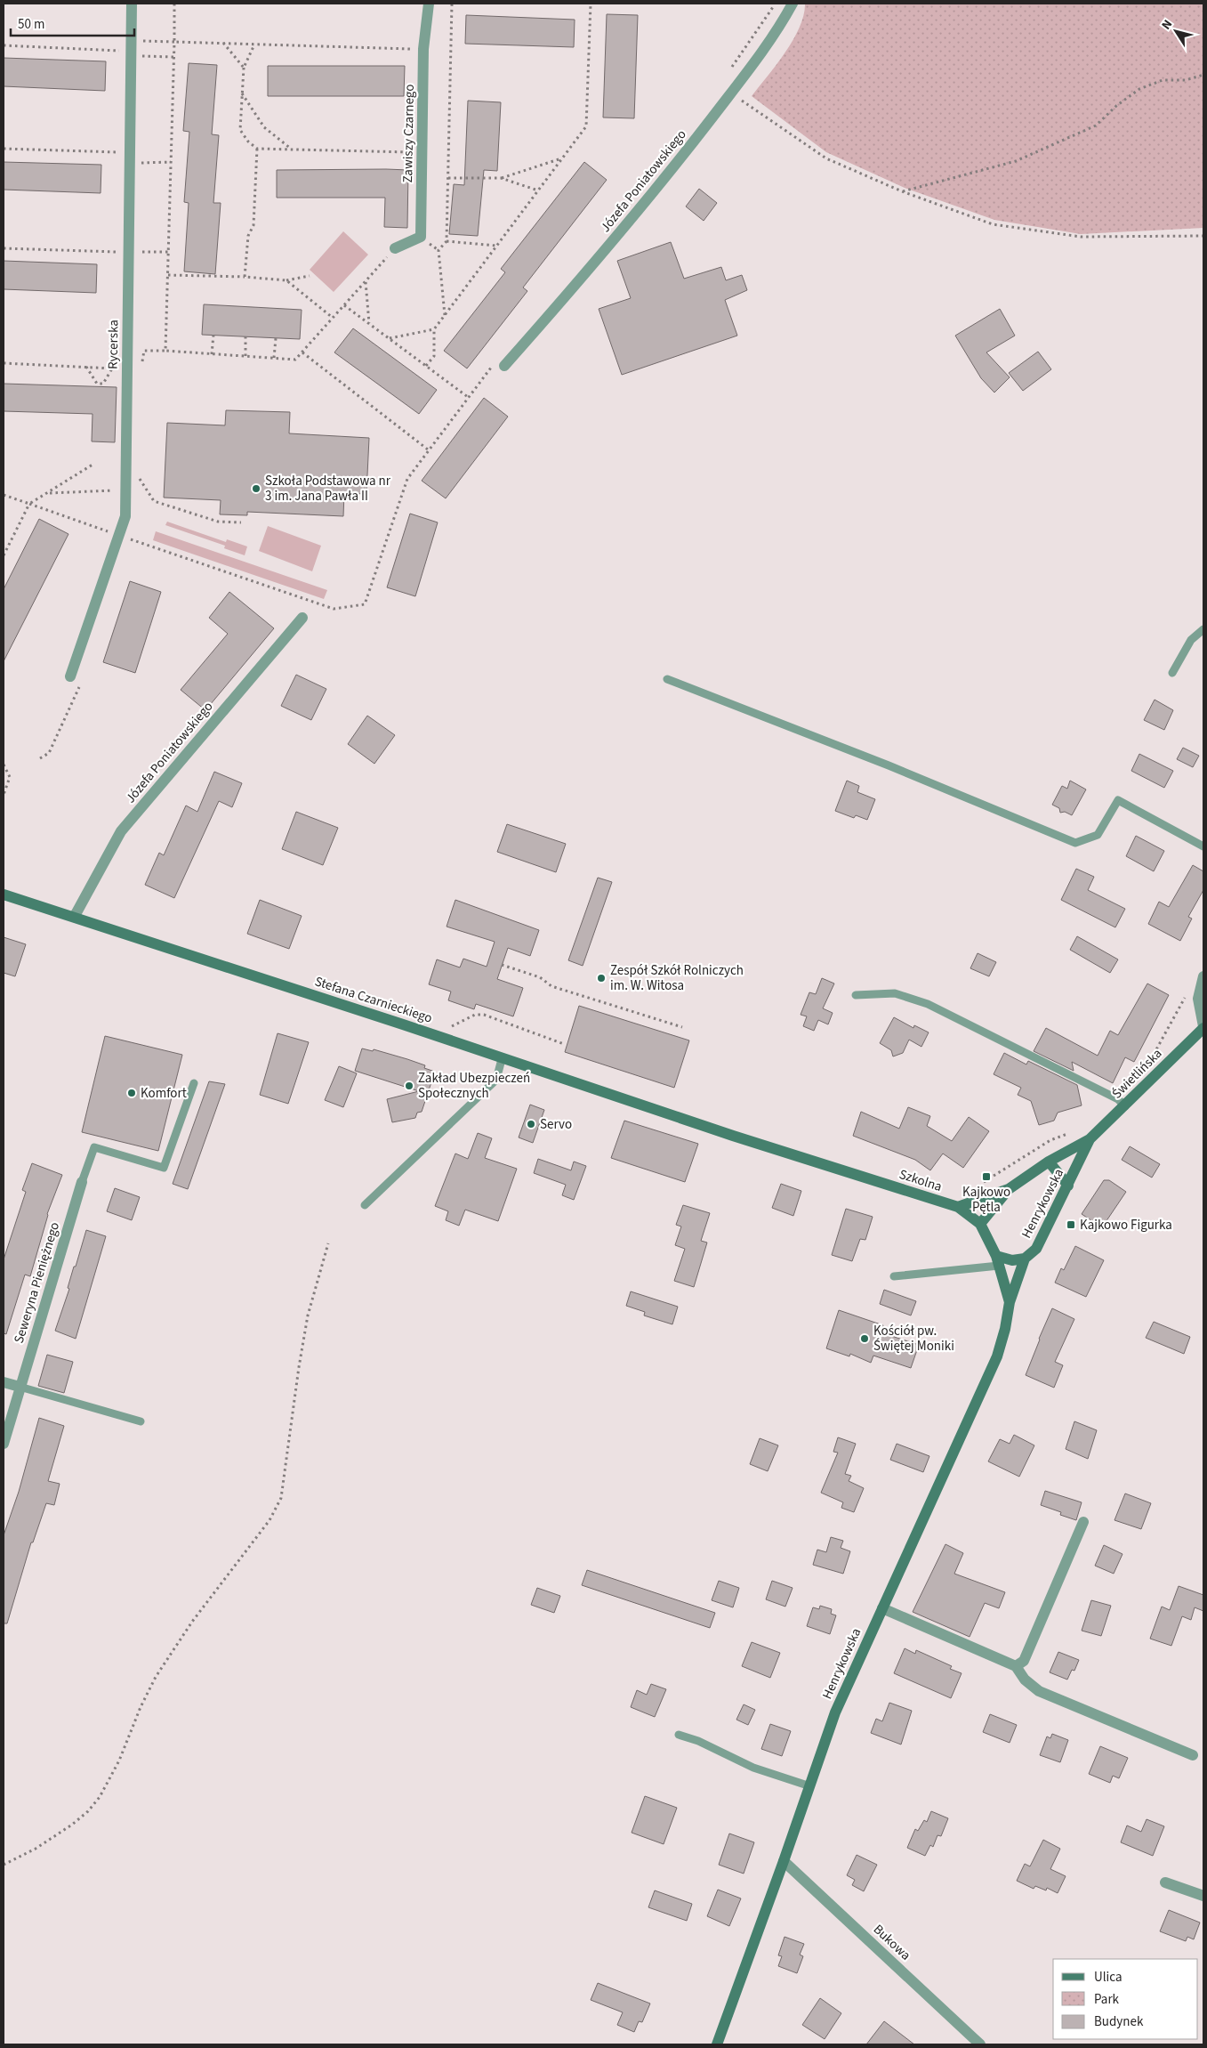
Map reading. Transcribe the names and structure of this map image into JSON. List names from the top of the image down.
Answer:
{
  "streets": {
    "street": [
      "Zawiszy Czarnego",
      "Józefa Poniatowskiego",
      "Rycerska",
      "Stefana Czarnieckiego",
      "Świetlińska",
      "Szkolna",
      "Henrykowska",
      "Seweryna Pieniężnego",
      "Bukowa"
    ]
  },
  "crossings": [
    ["Józefa Poniatowskiego", "Stefana Czarnieckiego"],
    ["Stefana Czarnieckiego", "Szkolna"],
    ["Świetlińska", "Henrykowska"],
    ["Szkolna", "Henrykowska"],
    ["Henrykowska", "Bukowa"]
  ],
  "places": {
    "other": [
      "Szkoła Podstawowa nr 3 im. Jana Pawła II",
      "Zespół Szkół Rolniczych im. W. Witosa",
      "Zakład Ubezpieczeń Społecznych",
      "Komfort",
      "Servo",
      "Kościół pw. Świętej Moniki"
    ],
    "transit": ["Kajkowo Pętla", "Kajkowo Figurka"]
  },
  "legend": ["Ulica", "Park", "Budynek"],
  "scale_bar": "50 m",
  "north": "top left"
}
